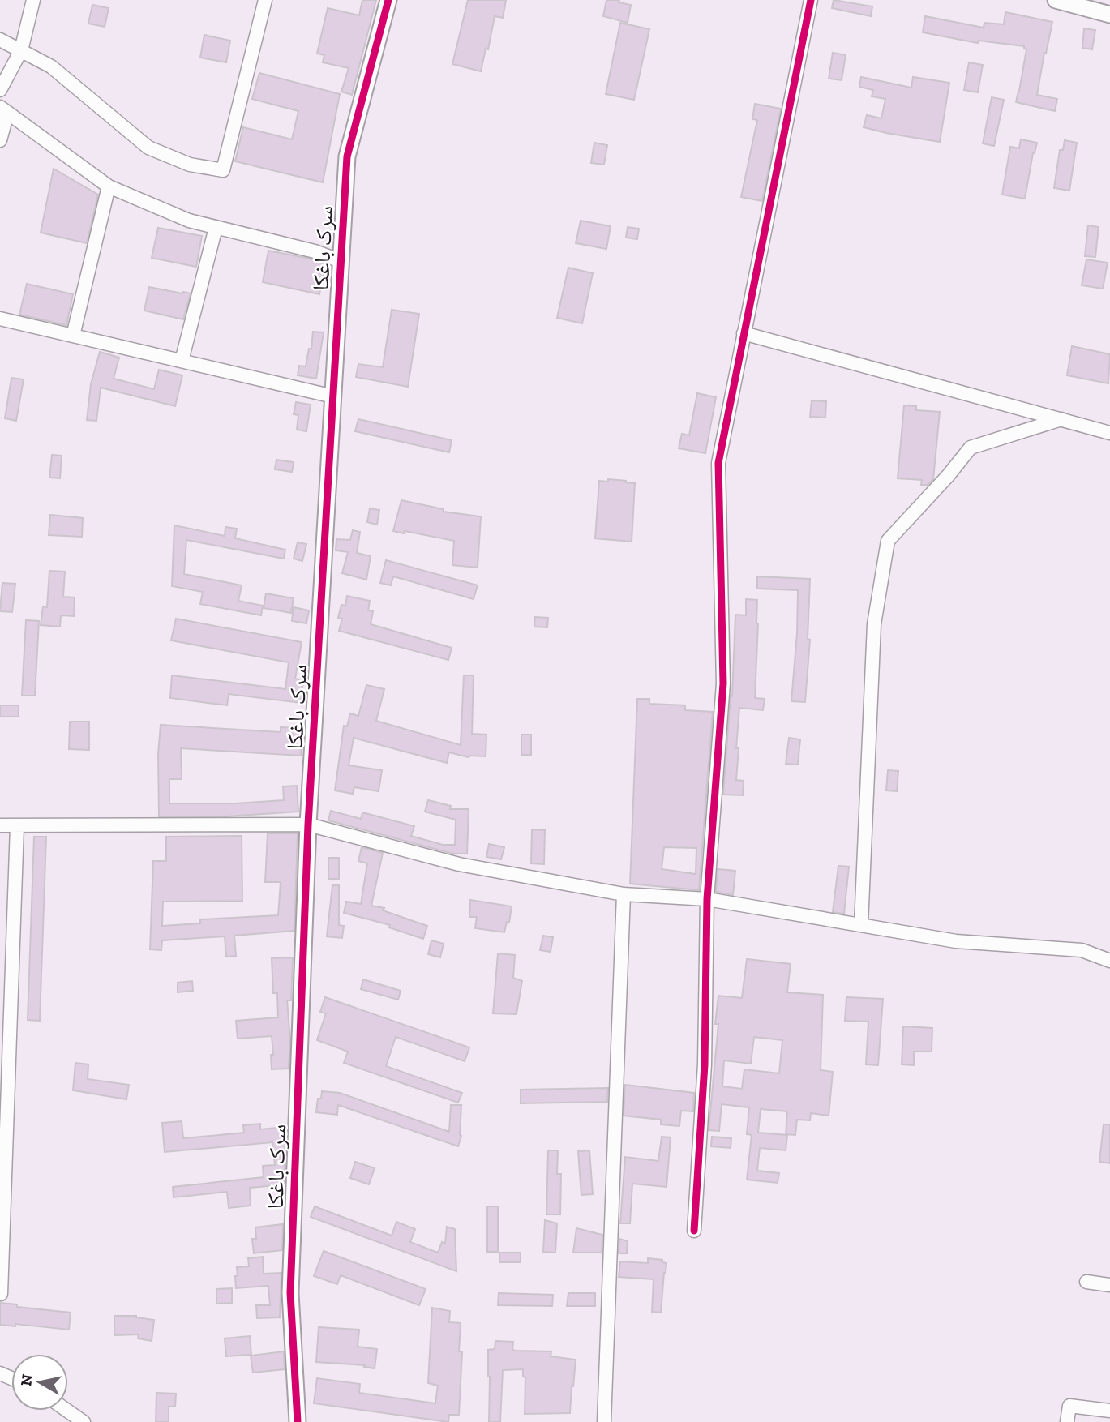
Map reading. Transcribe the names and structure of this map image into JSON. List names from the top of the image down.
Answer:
{
  "streets": {
    "street": ["سرک باغکا"]
  },
  "north": "left"
}
